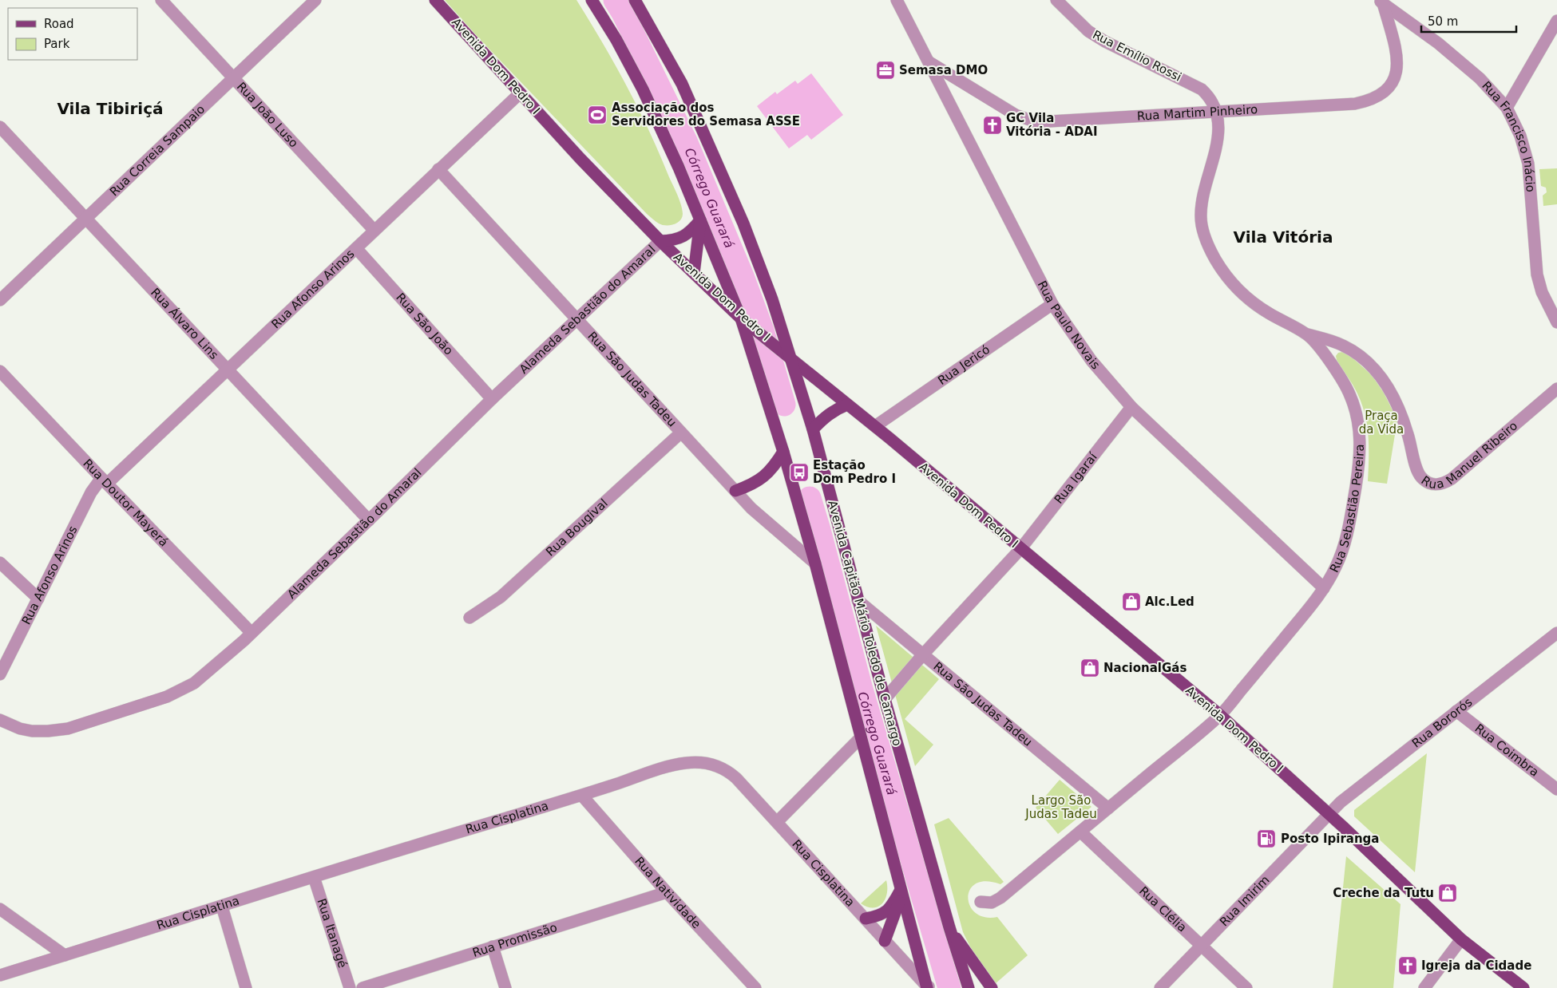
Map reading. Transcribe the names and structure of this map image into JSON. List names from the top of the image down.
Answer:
{
  "streets": {
    "main road": ["Avenida Dom Pedro I", "Avenida Capitão Mário Toledo de Camargo"],
    "street": [
      "Rua Emílio Rossi",
      "Rua Martim Pinheiro",
      "Rua João Luso",
      "Rua Francisco Inácio",
      "Rua Correia Sampaio",
      "Rua Afonso Arinos",
      "Alameda Sebastião do Amaral",
      "Rua Álvaro Lins",
      "Rua São João",
      "Rua Paulo Novais",
      "Rua Jericó",
      "Rua São Judas Tadeu",
      "Rua Manuel Ribeiro",
      "Rua Igaraí",
      "Rua Doutor Mayerá",
      "Rua Sebastião Pereira",
      "Rua Bougival",
      "Rua Bororós",
      "Rua Coimbra",
      "Rua Cisplatina",
      "Rua Natividade",
      "Rua Imirim",
      "Rua Clélia",
      "Rua Itanagé",
      "Rua Promissão"
    ]
  },
  "crossings": [
    ["Rua Emílio Rossi", "Rua Martim Pinheiro"],
    ["Rua Emílio Rossi", "Rua Sebastião Pereira"],
    ["Avenida Dom Pedro I", "Rua Afonso Arinos"],
    ["Avenida Dom Pedro I", "Alameda Sebastião do Amaral"],
    ["Avenida Dom Pedro I", "Rua Jericó"],
    ["Avenida Dom Pedro I", "Rua Igaraí"],
    ["Avenida Dom Pedro I", "Rua Sebastião Pereira"],
    ["Avenida Dom Pedro I", "Avenida Capitão Mário Toledo de Camargo"],
    ["Avenida Dom Pedro I", "Rua Bororós"],
    ["Avenida Dom Pedro I", "Rua Imirim"],
    ["Rua Martim Pinheiro", "Rua Francisco Inácio"],
    ["Rua Martim Pinheiro", "Rua Paulo Novais"],
    ["Rua Martim Pinheiro", "Rua Sebastião Pereira"],
    ["Rua João Luso", "Rua Correia Sampaio"],
    ["Rua João Luso", "Rua Afonso Arinos"],
    ["Rua Correia Sampaio", "Rua Álvaro Lins"],
    ["Rua Afonso Arinos", "Rua Álvaro Lins"],
    ["Rua Afonso Arinos", "Rua São João"],
    ["Rua Afonso Arinos", "Rua São Judas Tadeu"],
    ["Rua Afonso Arinos", "Rua Doutor Mayerá"],
    ["Alameda Sebastião do Amaral", "Rua Álvaro Lins"],
    ["Alameda Sebastião do Amaral", "Rua São João"],
    ["Alameda Sebastião do Amaral", "Rua São Judas Tadeu"],
    ["Alameda Sebastião do Amaral", "Rua Doutor Mayerá"],
    ["Rua Paulo Novais", "Rua Jericó"],
    ["Rua Paulo Novais", "Rua Igaraí"],
    ["Rua Paulo Novais", "Rua Sebastião Pereira"],
    ["Rua São Judas Tadeu", "Rua Igaraí"],
    ["Rua São Judas Tadeu", "Rua Sebastião Pereira"],
    ["Rua São Judas Tadeu", "Rua Bougival"],
    ["Rua São Judas Tadeu", "Avenida Capitão Mário Toledo de Camargo"],
    ["Rua Manuel Ribeiro", "Rua Sebastião Pereira"],
    ["Rua Igaraí", "Avenida Capitão Mário Toledo de Camargo"],
    ["Rua Sebastião Pereira", "Rua Clélia"],
    ["Rua Bororós", "Rua Coimbra"],
    ["Rua Bororós", "Rua Imirim"],
    ["Rua Cisplatina", "Rua Natividade"],
    ["Rua Cisplatina", "Rua Itanagé"],
    ["Rua Natividade", "Rua Promissão"],
    ["Rua Imirim", "Rua Clélia"]
  ],
  "districts": ["Vila Tibiriçá", "Vila Vitória"],
  "water": ["Córrego Guarará"],
  "parks": ["Praça da Vida", "Largo São Judas Tadeu"],
  "places": {
    "office": ["Semasa DMO"],
    "sports": ["Associação dos Servidores do Semasa ASSE"],
    "church": ["GC Vila Vitória - ADAI", "Igreja da Cidade"],
    "bus stop": ["Estação Dom Pedro I"],
    "shop": ["Alc.Led", "NacionalGás", "Creche da Tutu"],
    "fuel station": ["Posto Ipiranga"]
  },
  "legend": ["Road", "Park"],
  "scale_bar": "50 m"
}
